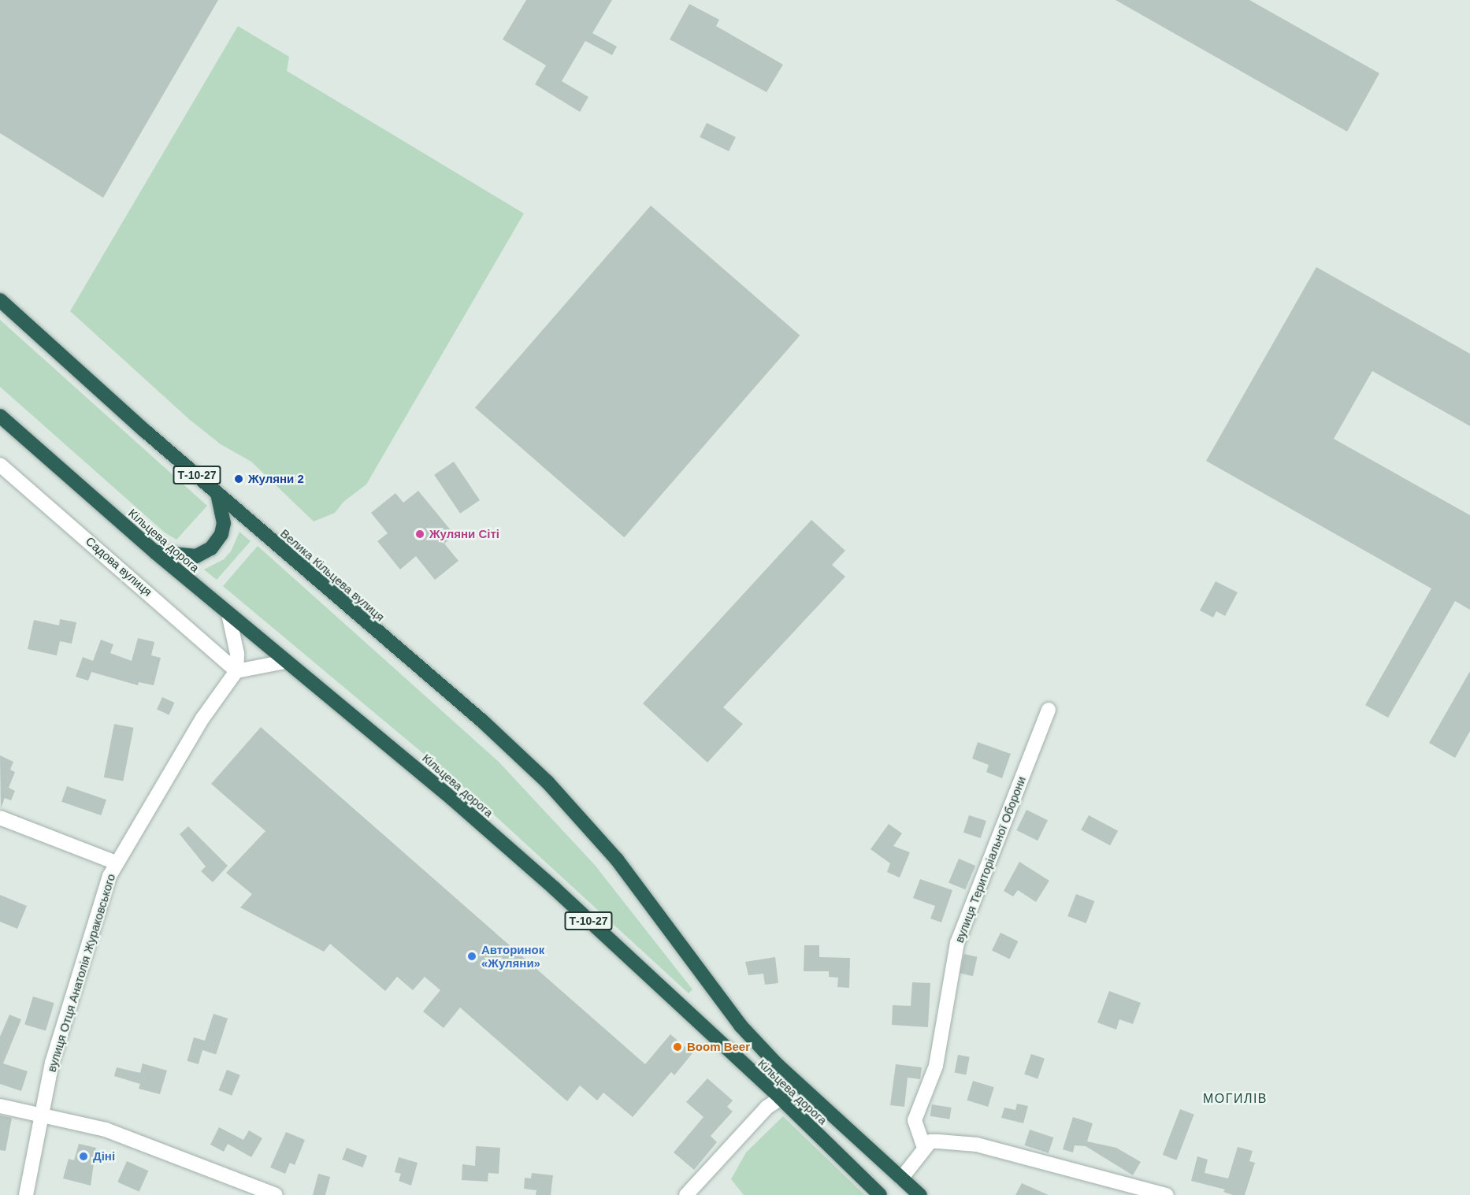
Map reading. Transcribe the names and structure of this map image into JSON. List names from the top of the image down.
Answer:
{
  "streets": {
    "highway": ["Т-10-27", "Кільцева дорога", "Велика Кільцева вулиця"],
    "street": ["Садова вулиця", "вулиця Територіальної Оборони", "вулиця Отця Анатолія Жураковського"]
  },
  "crossings": [
    ["Кільцева дорога", "Велика Кільцева вулиця"],
    ["Садова вулиця", "вулиця Отця Анатолія Жураковського"]
  ],
  "districts": ["МОГИЛІВ"],
  "places": [
    "Жуляни 2",
    "Жуляни Сіті",
    "Авторинок «Жуляни»",
    "Boom Beer",
    "Діні"
  ]
}
